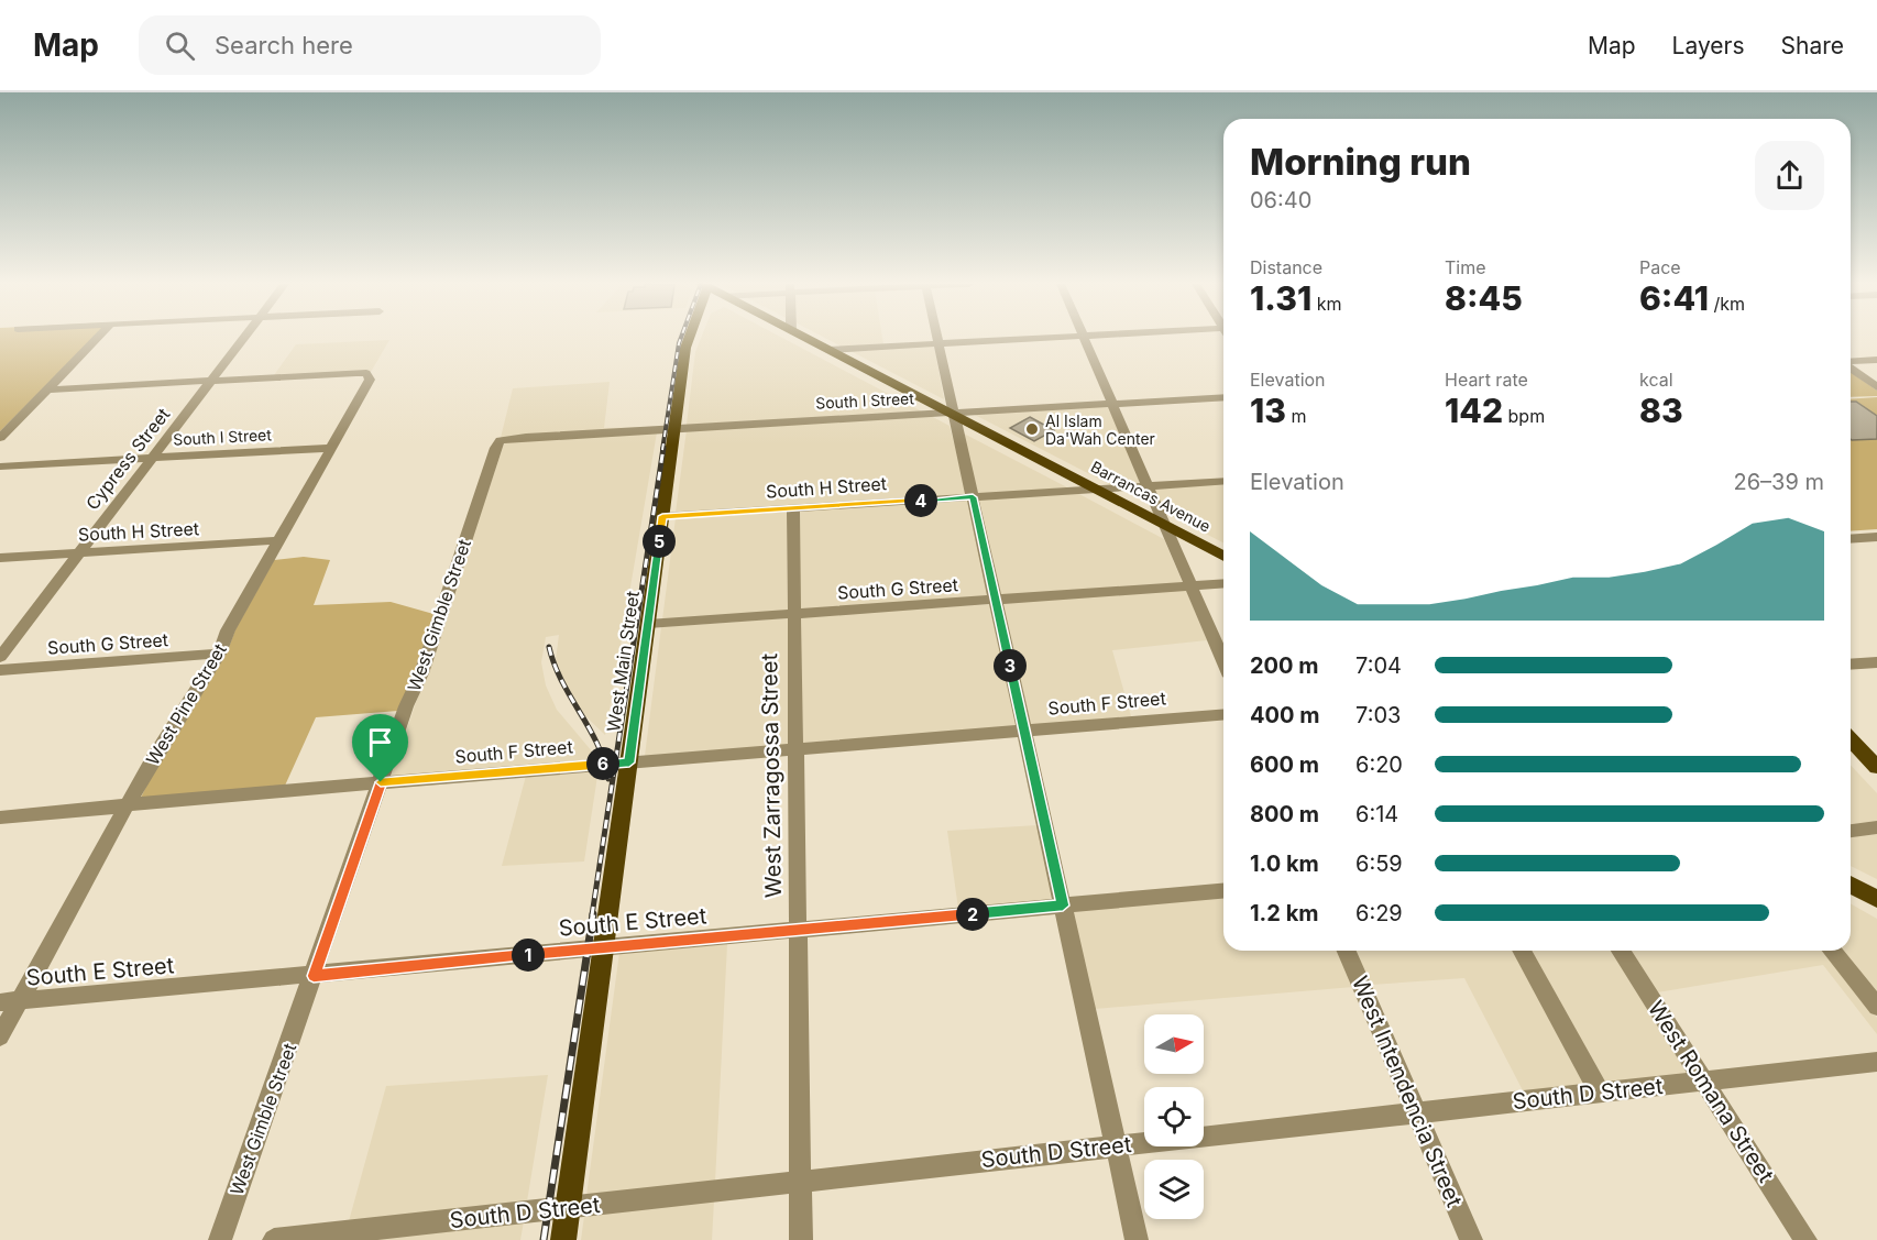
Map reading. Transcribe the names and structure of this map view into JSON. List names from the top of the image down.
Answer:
{
  "streets": {
    "main road": ["Barrancas Avenue", "West Main Street"],
    "street": [
      "South I Street",
      "Cypress Street",
      "South H Street",
      "South G Street",
      "West Gimble Street",
      "South F Street",
      "West Pine Street",
      "West Zarragossa Street",
      "South E Street",
      "West Intendencia Street",
      "West Romana Street",
      "South D Street"
    ]
  },
  "crossings": [
    ["South I Street", "Cypress Street"],
    ["South I Street", "Barrancas Avenue"],
    ["South I Street", "West Gimble Street"],
    ["South I Street", "West Main Street"],
    ["South I Street", "West Pine Street"],
    ["Cypress Street", "South H Street"],
    ["Cypress Street", "West Pine Street"],
    ["South H Street", "Barrancas Avenue"],
    ["South H Street", "West Main Street"],
    ["South H Street", "West Pine Street"],
    ["South H Street", "West Zarragossa Street"],
    ["South G Street", "West Main Street"],
    ["South G Street", "West Pine Street"],
    ["South G Street", "West Zarragossa Street"],
    ["West Gimble Street", "South F Street"],
    ["West Gimble Street", "South E Street"],
    ["West Main Street", "South F Street"],
    ["West Main Street", "South E Street"],
    ["West Main Street", "South D Street"],
    ["South F Street", "West Pine Street"],
    ["South F Street", "West Zarragossa Street"],
    ["West Pine Street", "South E Street"],
    ["West Zarragossa Street", "South E Street"],
    ["West Zarragossa Street", "South D Street"],
    ["West Intendencia Street", "South D Street"],
    ["West Romana Street", "South D Street"]
  ],
  "places": ["Al Islam Da'Wah Center"],
  "north": "right",
  "page": {
    "header": "Map",
    "search": "Search here",
    "nav": ["Map", "Layers", "Share"],
    "heading": ["Morning run", "06:40"],
    "stats": [
      ["Distance", "1.31 km"],
      ["Time", "8:45"],
      ["Pace", "6:41 /km"],
      ["Elevation", "13 m"],
      ["Heart rate", "142 bpm"],
      ["kcal", "83"]
    ],
    "chart": ["Elevation", "26–39 m"],
    "pins": [
      "4",
      "5",
      "3",
      "6",
      "2",
      "1"
    ],
    "list": [
      {
        "name": "200 m",
        "note": "7:04"
      },
      {
        "name": "400 m",
        "note": "7:03"
      },
      {
        "name": "600 m",
        "note": "6:20"
      },
      {
        "name": "800 m",
        "note": "6:14"
      },
      {
        "name": "1.0 km",
        "note": "6:59"
      },
      {
        "name": "1.2 km",
        "note": "6:29"
      }
    ]
  }
}
